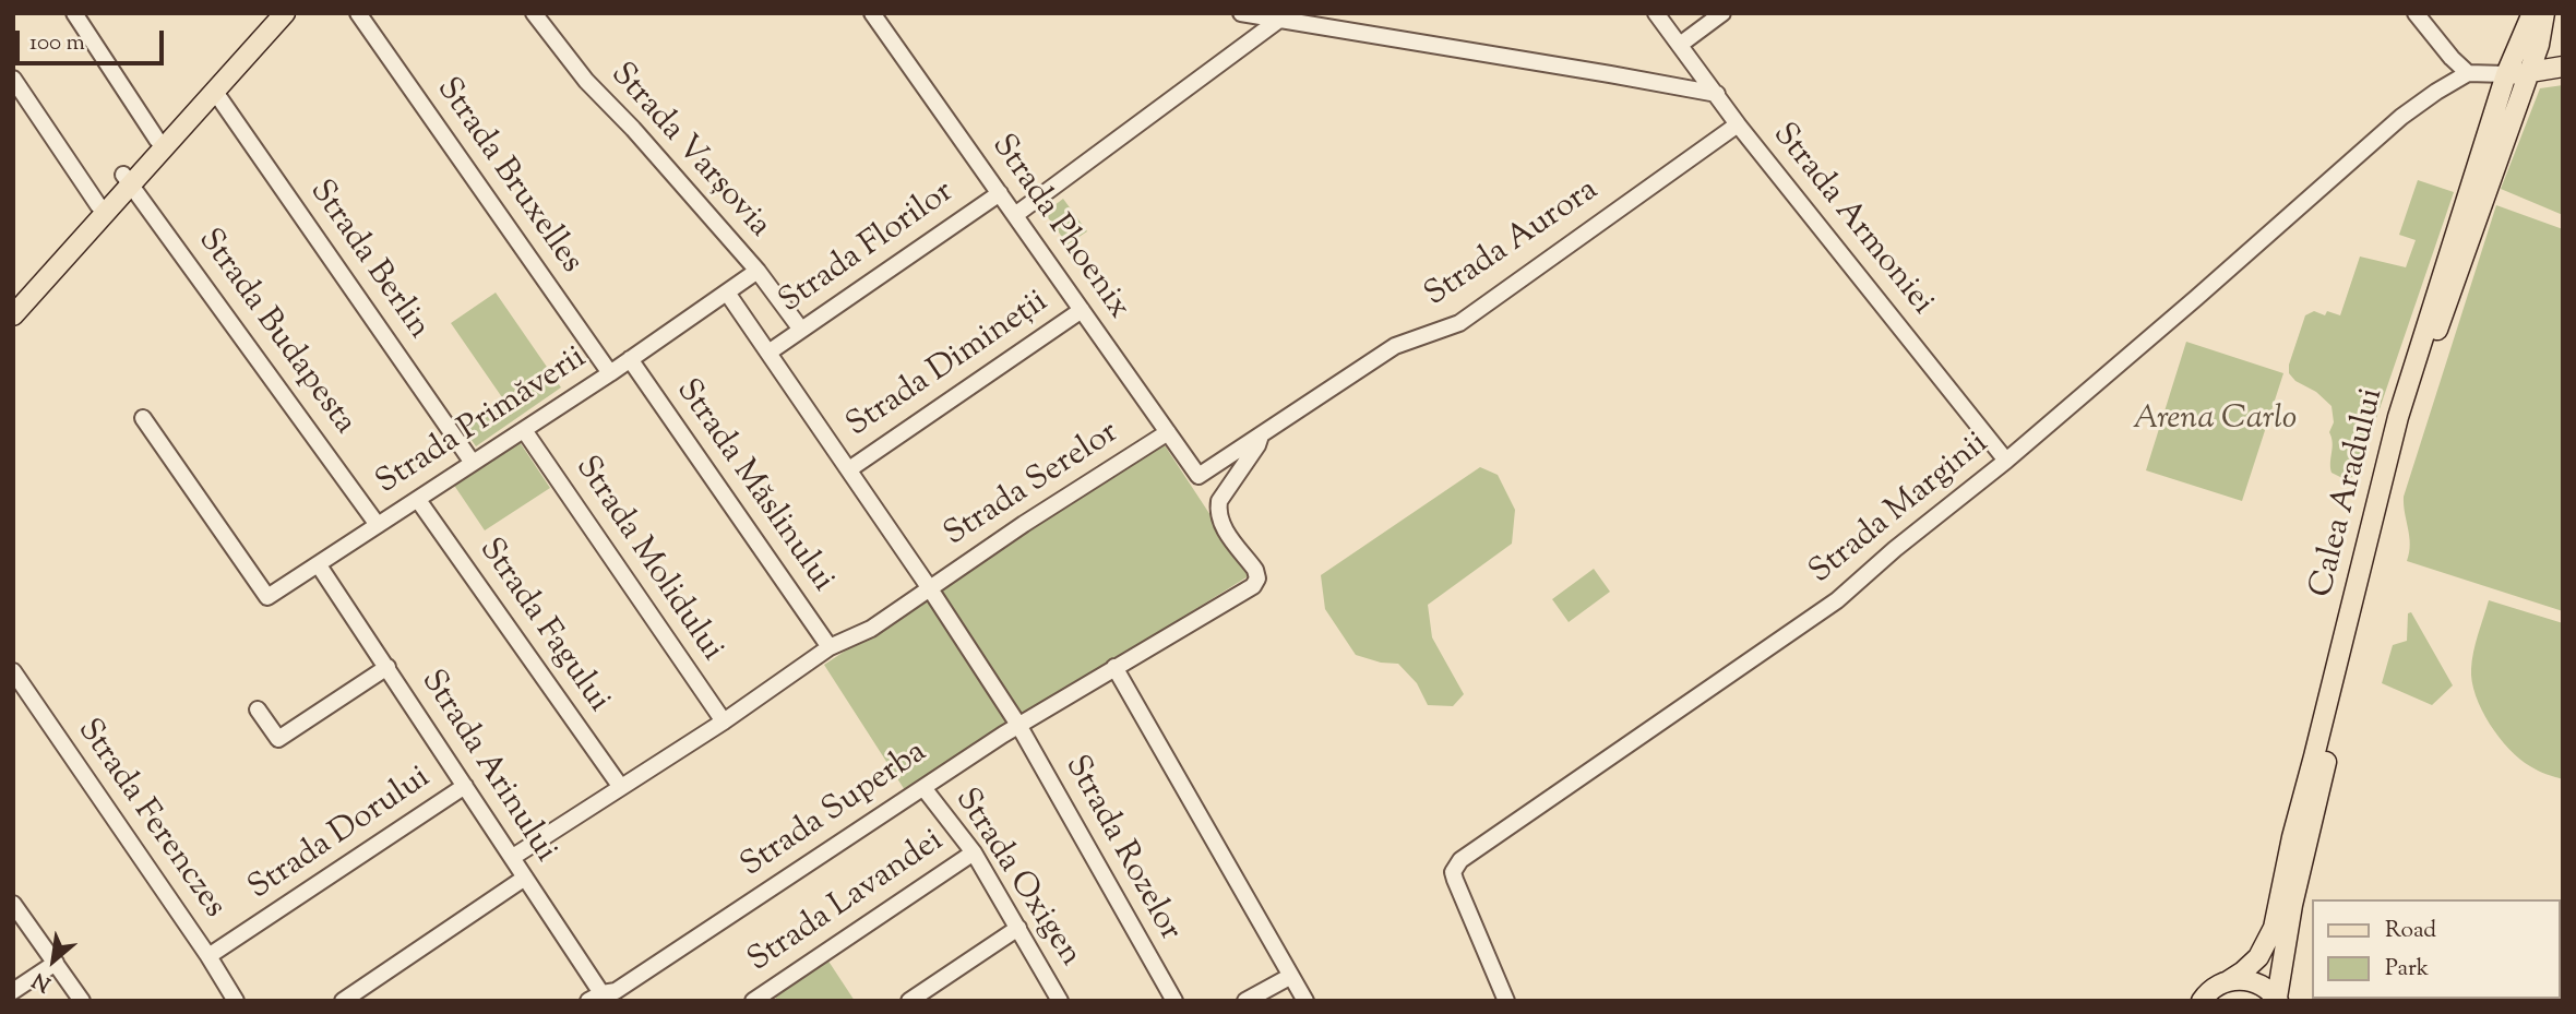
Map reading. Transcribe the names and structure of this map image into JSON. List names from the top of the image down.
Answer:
{
  "streets": {
    "main road": ["Calea Aradului"],
    "street": [
      "Strada Varșovia",
      "Strada Bruxelles",
      "Strada Armoniei",
      "Strada Phoenix",
      "Strada Aurora",
      "Strada Florilor",
      "Strada Berlin",
      "Strada Budapesta",
      "Strada Dimineții",
      "Strada Primăverii",
      "Strada Serelor",
      "Strada Măslinului",
      "Strada Marginii",
      "Strada Molidului",
      "Strada Fagului",
      "Strada Arinului",
      "Strada Superba",
      "Strada Ferenczes",
      "Strada Dorului",
      "Strada Rozelor",
      "Strada Oxigen",
      "Strada Lavandei"
    ]
  },
  "crossings": [
    ["Strada Varșovia", "Strada Florilor"],
    ["Strada Varșovia", "Strada Primăverii"],
    ["Strada Bruxelles", "Strada Primăverii"],
    ["Strada Armoniei", "Strada Aurora"],
    ["Strada Armoniei", "Strada Marginii"],
    ["Strada Phoenix", "Strada Aurora"],
    ["Strada Phoenix", "Strada Florilor"],
    ["Strada Phoenix", "Strada Dimineții"],
    ["Strada Phoenix", "Strada Serelor"],
    ["Strada Aurora", "Strada Superba"],
    ["Strada Berlin", "Strada Primăverii"],
    ["Strada Budapesta", "Strada Primăverii"],
    ["Strada Primăverii", "Strada Măslinului"],
    ["Strada Primăverii", "Strada Molidului"],
    ["Strada Primăverii", "Strada Fagului"],
    ["Strada Primăverii", "Strada Arinului"],
    ["Strada Serelor", "Strada Măslinului"],
    ["Strada Serelor", "Strada Molidului"],
    ["Strada Serelor", "Strada Fagului"],
    ["Strada Serelor", "Strada Arinului"],
    ["Strada Serelor", "Strada Rozelor"],
    ["Strada Arinului", "Strada Superba"],
    ["Strada Arinului", "Strada Dorului"],
    ["Strada Superba", "Strada Rozelor"],
    ["Strada Superba", "Strada Oxigen"],
    ["Strada Ferenczes", "Strada Dorului"],
    ["Strada Oxigen", "Strada Lavandei"]
  ],
  "parks": ["Arena Carlo"],
  "legend": ["Road", "Park"],
  "scale_bar": "100 m",
  "north": "bottom left"
}
